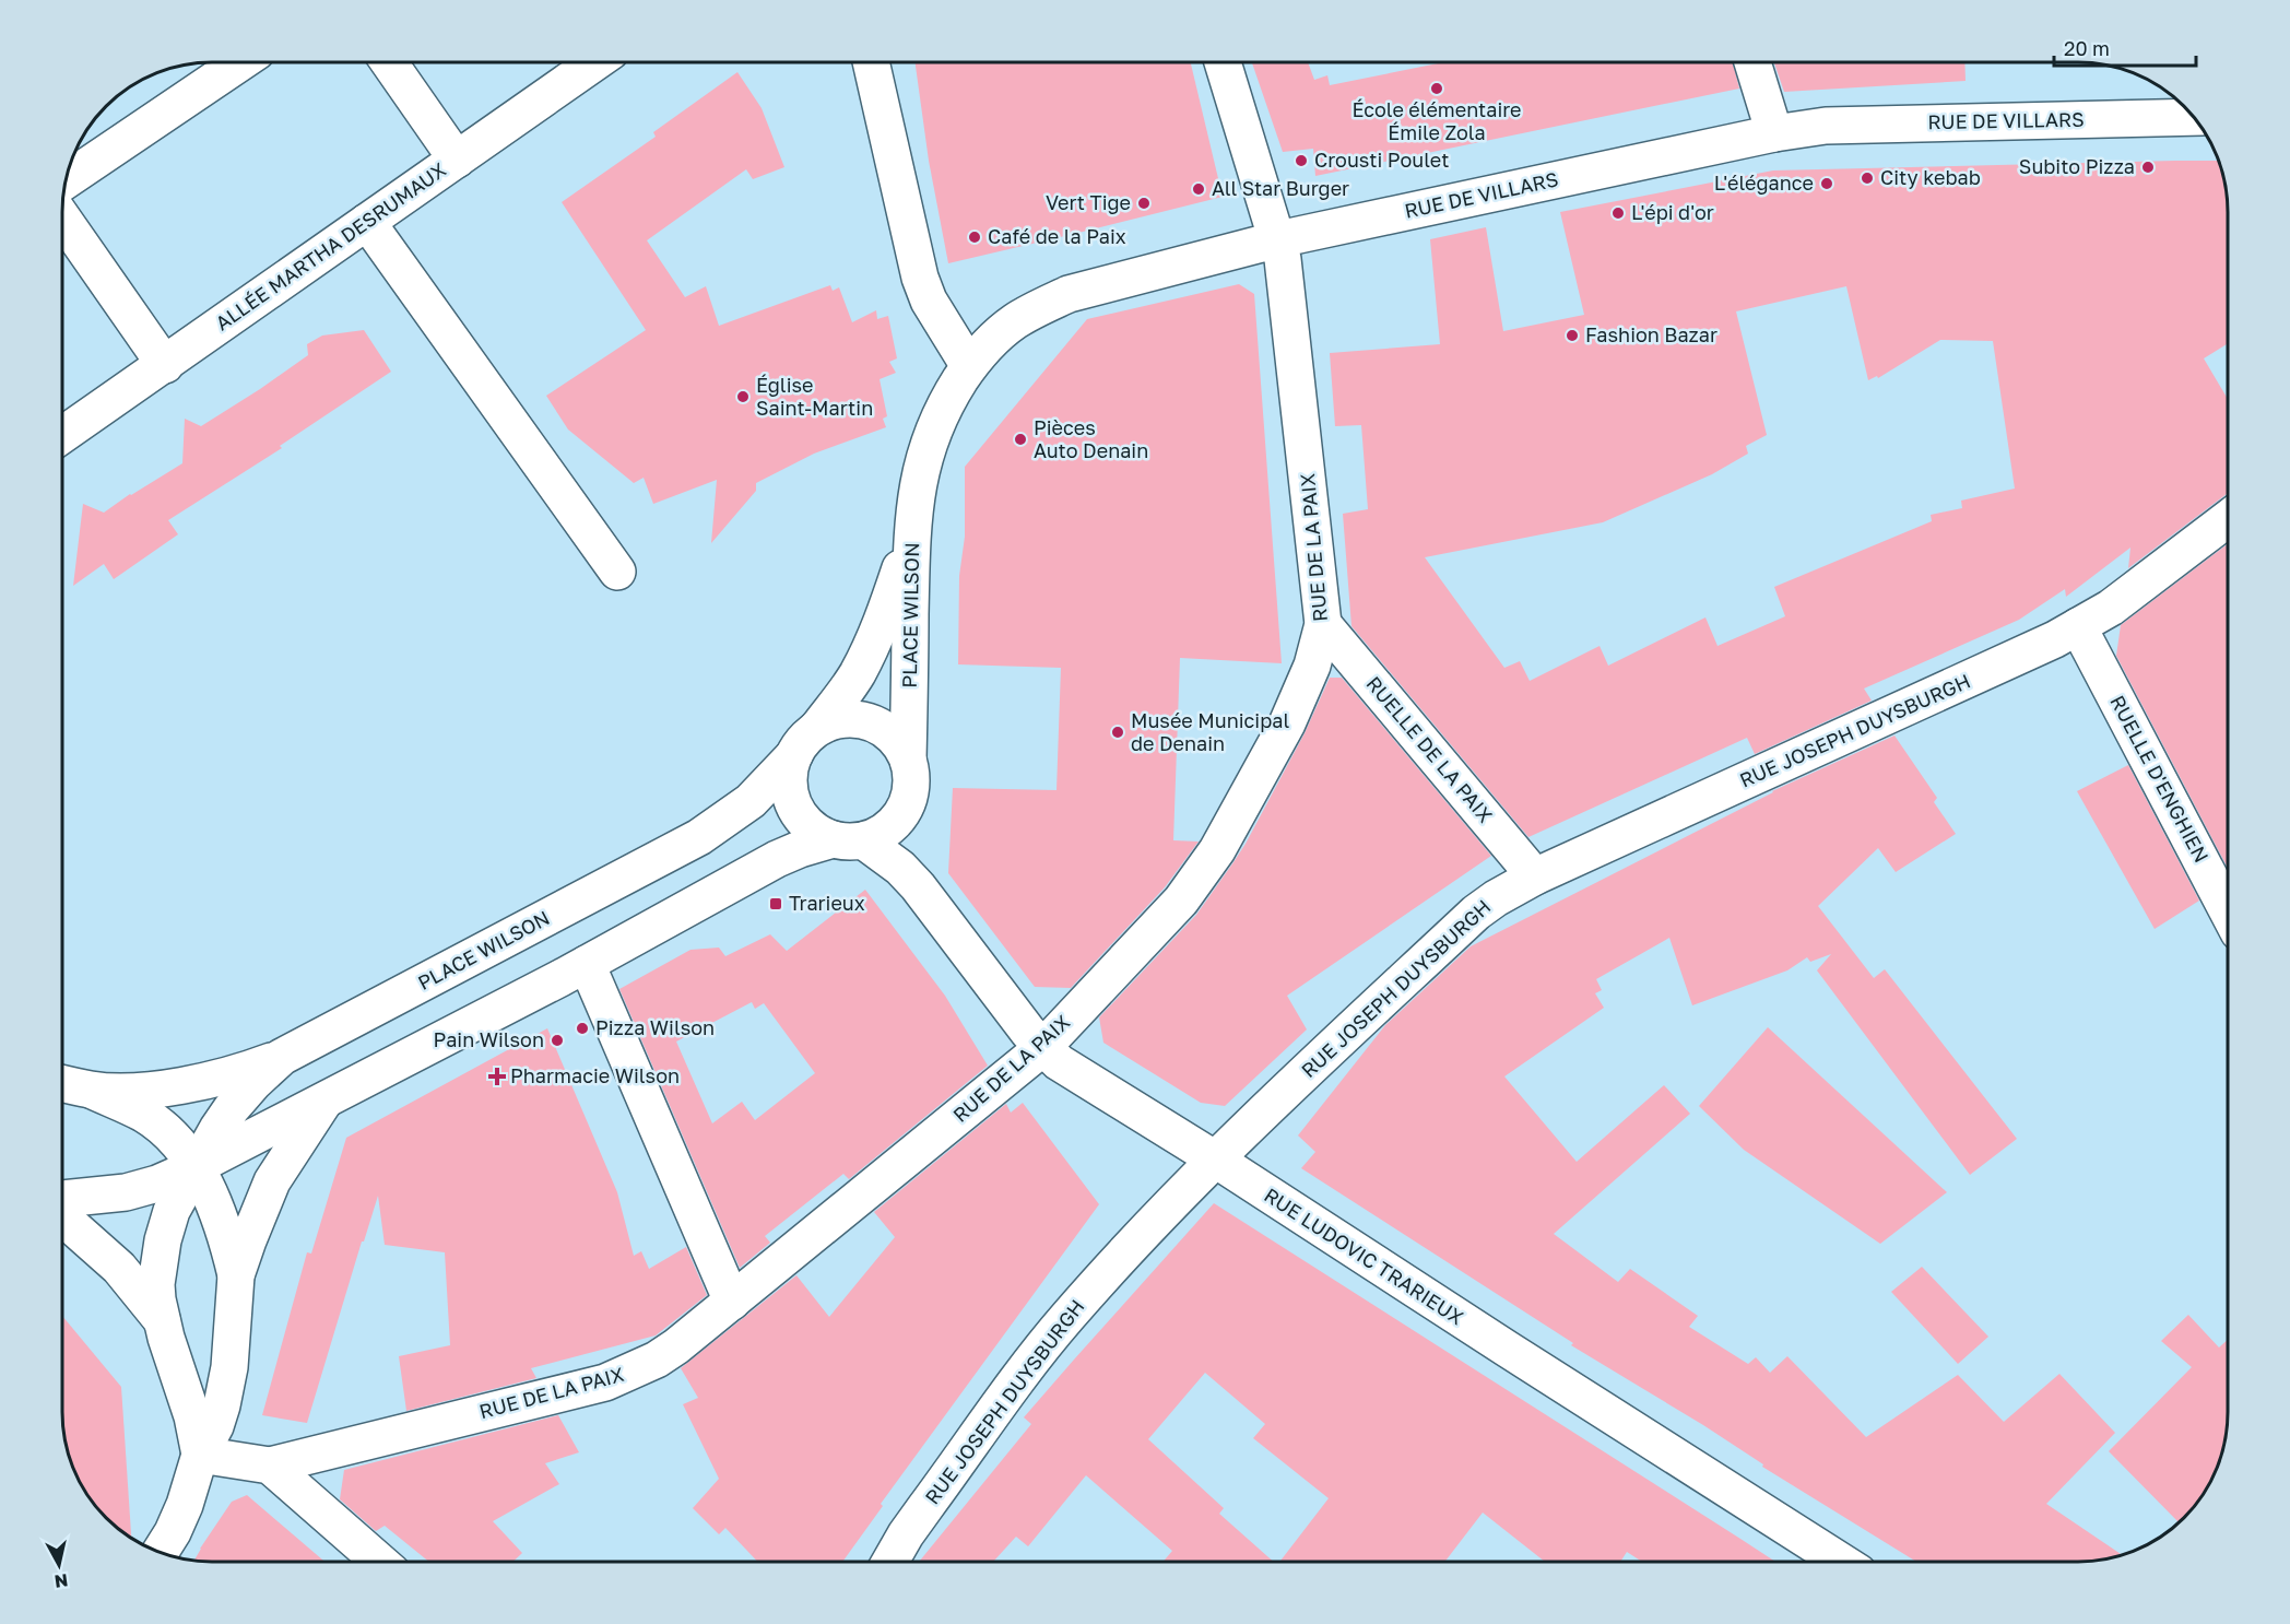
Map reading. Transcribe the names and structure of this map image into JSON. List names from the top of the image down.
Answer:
{
  "streets": {
    "street": [
      "RUE DE VILLARS",
      "ALLÉE MARTHA DESRUMAUX",
      "RUE DE LA PAIX",
      "PLACE WILSON",
      "RUE JOSEPH DUYSBURGH",
      "RUELLE DE LA PAIX",
      "RUELLE D'ENGHIEN",
      "RUE LUDOVIC TRARIEUX"
    ]
  },
  "crossings": [
    ["RUE DE VILLARS", "RUE DE LA PAIX"],
    ["RUE DE VILLARS", "PLACE WILSON"],
    ["RUE DE LA PAIX", "RUELLE DE LA PAIX"],
    ["RUE DE LA PAIX", "RUE LUDOVIC TRARIEUX"],
    ["PLACE WILSON", "RUE LUDOVIC TRARIEUX"],
    ["RUE JOSEPH DUYSBURGH", "RUELLE DE LA PAIX"],
    ["RUE JOSEPH DUYSBURGH", "RUELLE D'ENGHIEN"],
    ["RUE JOSEPH DUYSBURGH", "RUE LUDOVIC TRARIEUX"]
  ],
  "places": {
    "other": [
      "École élémentaire Émile Zola",
      "Crousti Poulet",
      "Subito Pizza",
      "City kebab",
      "L'élégance",
      "All Star Burger",
      "Vert Tige",
      "L'épi d'or",
      "Café de la Paix",
      "Fashion Bazar",
      "Église Saint-Martin",
      "Pièces Auto Denain",
      "Musée Municipal de Denain",
      "Pizza Wilson",
      "Pain Wilson"
    ],
    "transit": ["Trarieux"],
    "health": ["Pharmacie Wilson"]
  },
  "scale_bar": "20 m",
  "north": "bottom"
}
